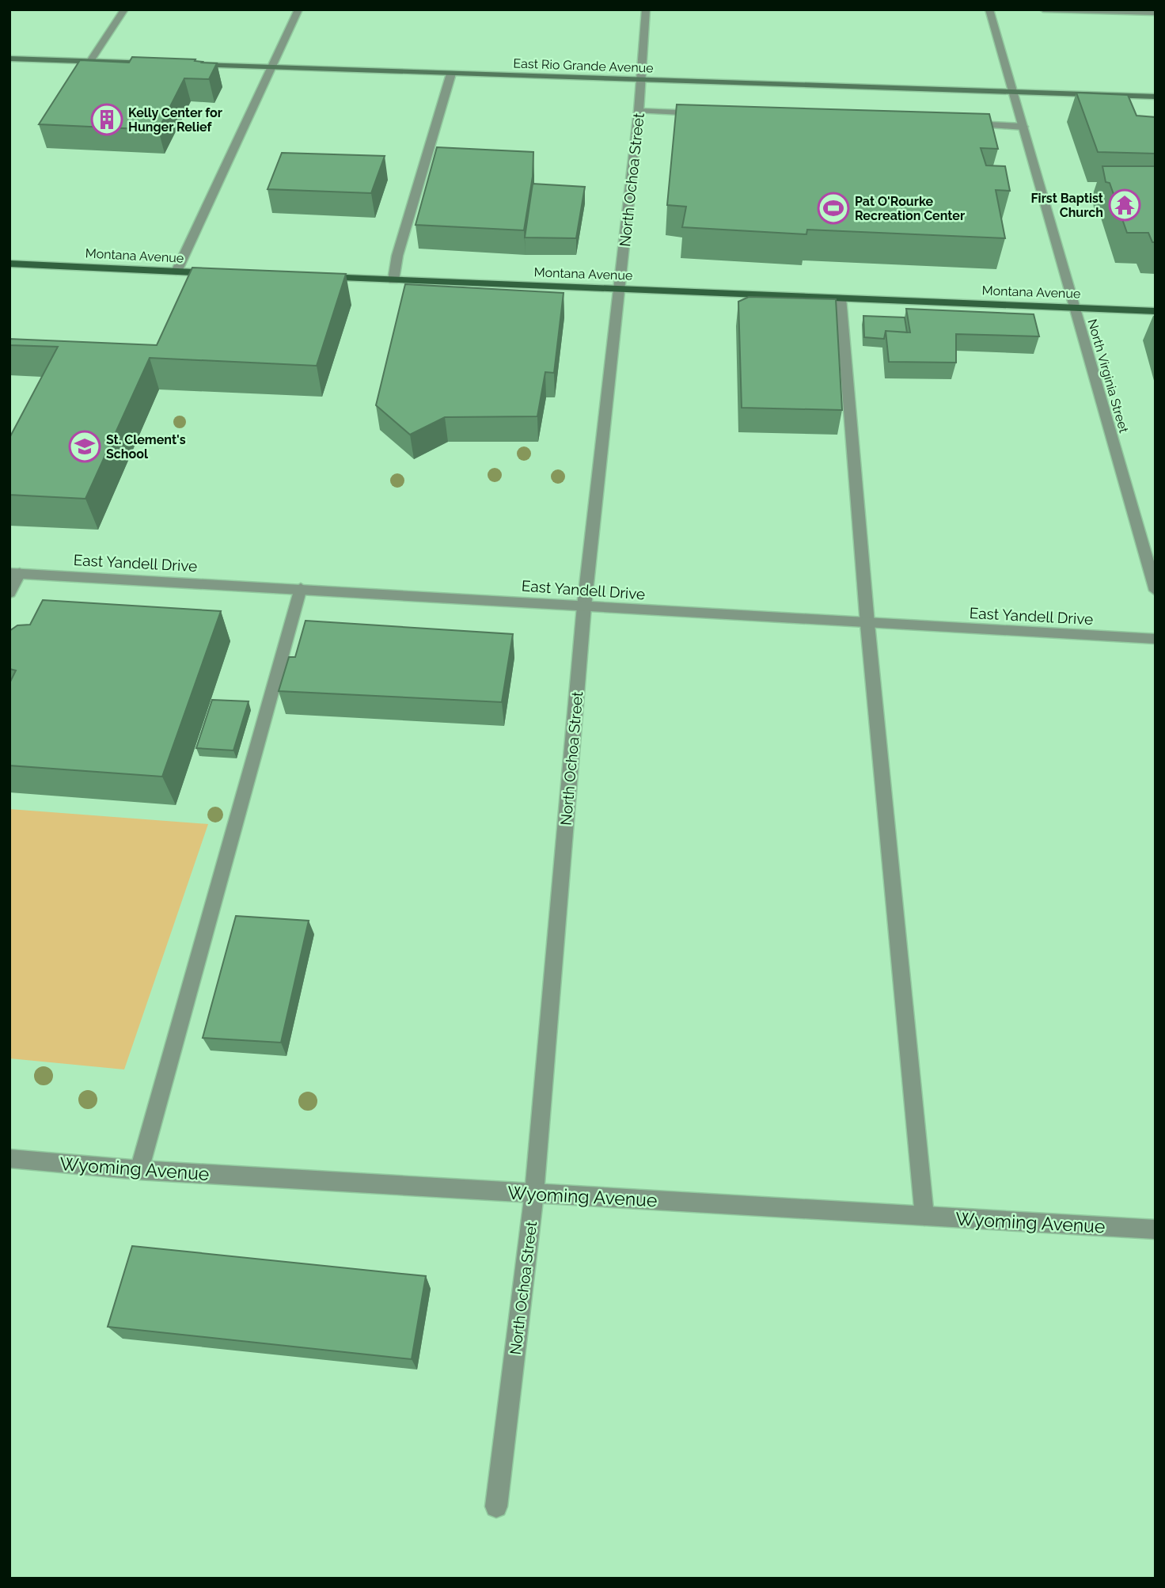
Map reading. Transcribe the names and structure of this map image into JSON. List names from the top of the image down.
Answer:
{
  "streets": {
    "main road": ["East Rio Grande Avenue", "Montana Avenue"],
    "street": [
      "North Ochoa Street",
      "North Virginia Street",
      "East Yandell Drive",
      "Wyoming Avenue"
    ]
  },
  "crossings": [
    ["East Rio Grande Avenue", "North Ochoa Street"],
    ["East Rio Grande Avenue", "North Virginia Street"],
    ["North Ochoa Street", "Montana Avenue"],
    ["North Ochoa Street", "East Yandell Drive"],
    ["North Ochoa Street", "Wyoming Avenue"],
    ["Montana Avenue", "North Virginia Street"]
  ],
  "places": {
    "building": ["Kelly Center for Hunger Relief"],
    "temple": ["First Baptist Church"],
    "sports": ["Pat O'Rourke Recreation Center"],
    "school or university": ["St. Clement's School"]
  }
}
